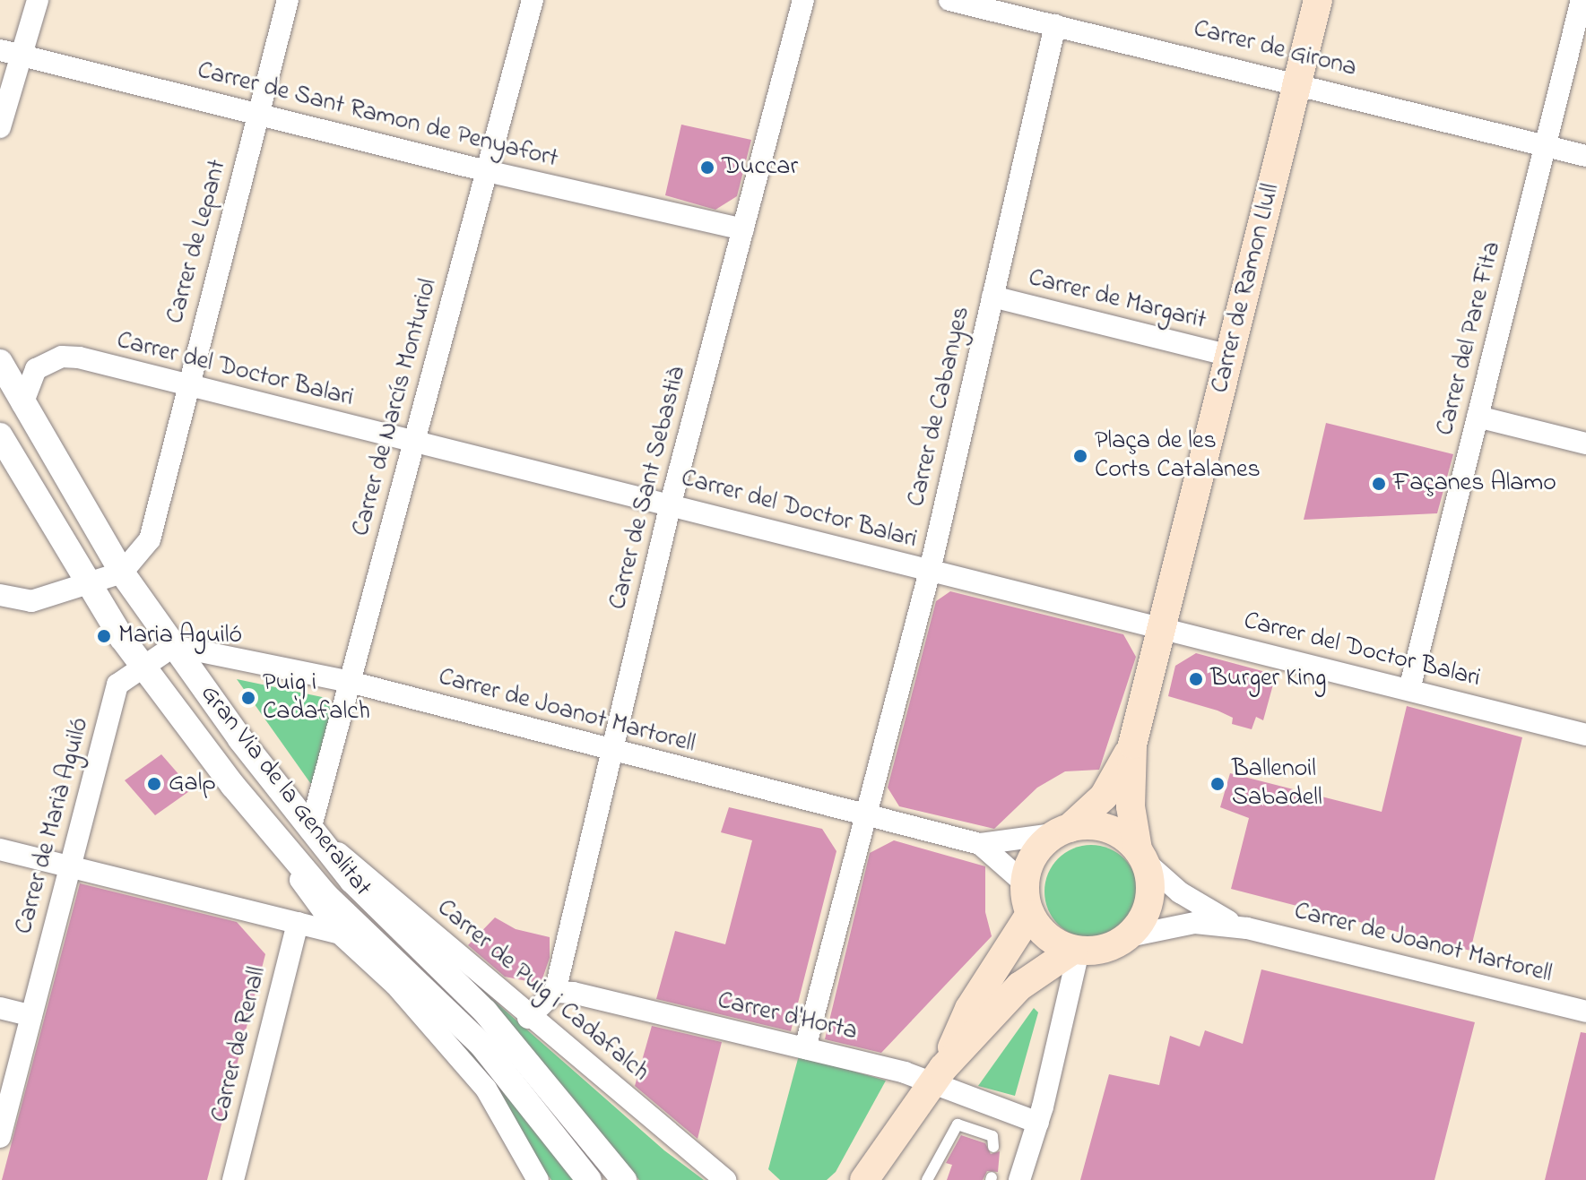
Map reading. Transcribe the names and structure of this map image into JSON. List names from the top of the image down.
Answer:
{
  "streets": {
    "main road": ["Carrer de Ramon Llull"],
    "street": [
      "Carrer de Girona",
      "Carrer de Sant Ramon de Penyafort",
      "Carrer de Lepant",
      "Carrer de Margarit",
      "Carrer del Pare Fita",
      "Carrer del Doctor Balari",
      "Carrer de Cabanyes",
      "Carrer de Narcís Monturiol",
      "Carrer de Sant Sebastià",
      "Carrer de Joanot Martorell",
      "Gran Via de la Generalitat",
      "Carrer de Marià Aguiló",
      "Carrer de Puig i Cadafalch",
      "Carrer d'Horta",
      "Carrer de Renall"
    ]
  },
  "crossings": [
    ["Carrer de Girona", "Carrer de Ramon Llull"],
    ["Carrer de Girona", "Carrer del Pare Fita"],
    ["Carrer de Girona", "Carrer de Cabanyes"],
    ["Carrer de Sant Ramon de Penyafort", "Carrer de Lepant"],
    ["Carrer de Sant Ramon de Penyafort", "Carrer de Narcís Monturiol"],
    ["Carrer de Sant Ramon de Penyafort", "Carrer de Sant Sebastià"],
    ["Carrer de Lepant", "Carrer del Doctor Balari"],
    ["Carrer de Lepant", "Gran Via de la Generalitat"],
    ["Carrer de Ramon Llull", "Carrer de Margarit"],
    ["Carrer de Ramon Llull", "Carrer del Doctor Balari"],
    ["Carrer de Margarit", "Carrer de Cabanyes"],
    ["Carrer del Pare Fita", "Carrer del Doctor Balari"],
    ["Carrer del Doctor Balari", "Carrer de Cabanyes"],
    ["Carrer del Doctor Balari", "Carrer de Narcís Monturiol"],
    ["Carrer del Doctor Balari", "Carrer de Sant Sebastià"],
    ["Carrer del Doctor Balari", "Gran Via de la Generalitat"],
    ["Carrer de Cabanyes", "Carrer de Joanot Martorell"],
    ["Carrer de Cabanyes", "Carrer d'Horta"],
    ["Carrer de Narcís Monturiol", "Carrer de Joanot Martorell"],
    ["Carrer de Narcís Monturiol", "Gran Via de la Generalitat"],
    ["Carrer de Narcís Monturiol", "Carrer de Puig i Cadafalch"],
    ["Carrer de Sant Sebastià", "Carrer de Joanot Martorell"],
    ["Carrer de Sant Sebastià", "Carrer d'Horta"],
    ["Carrer de Joanot Martorell", "Gran Via de la Generalitat"],
    ["Gran Via de la Generalitat", "Carrer de Marià Aguiló"],
    ["Gran Via de la Generalitat", "Carrer de Puig i Cadafalch"]
  ],
  "places": [
    "Duccar",
    "Plaça de les Corts Catalanes",
    "Façanes Alamo",
    "Maria Aguiló",
    "Burger King",
    "Puig i Cadafalch",
    "Galp",
    "Ballenoil Sabadell"
  ]
}
